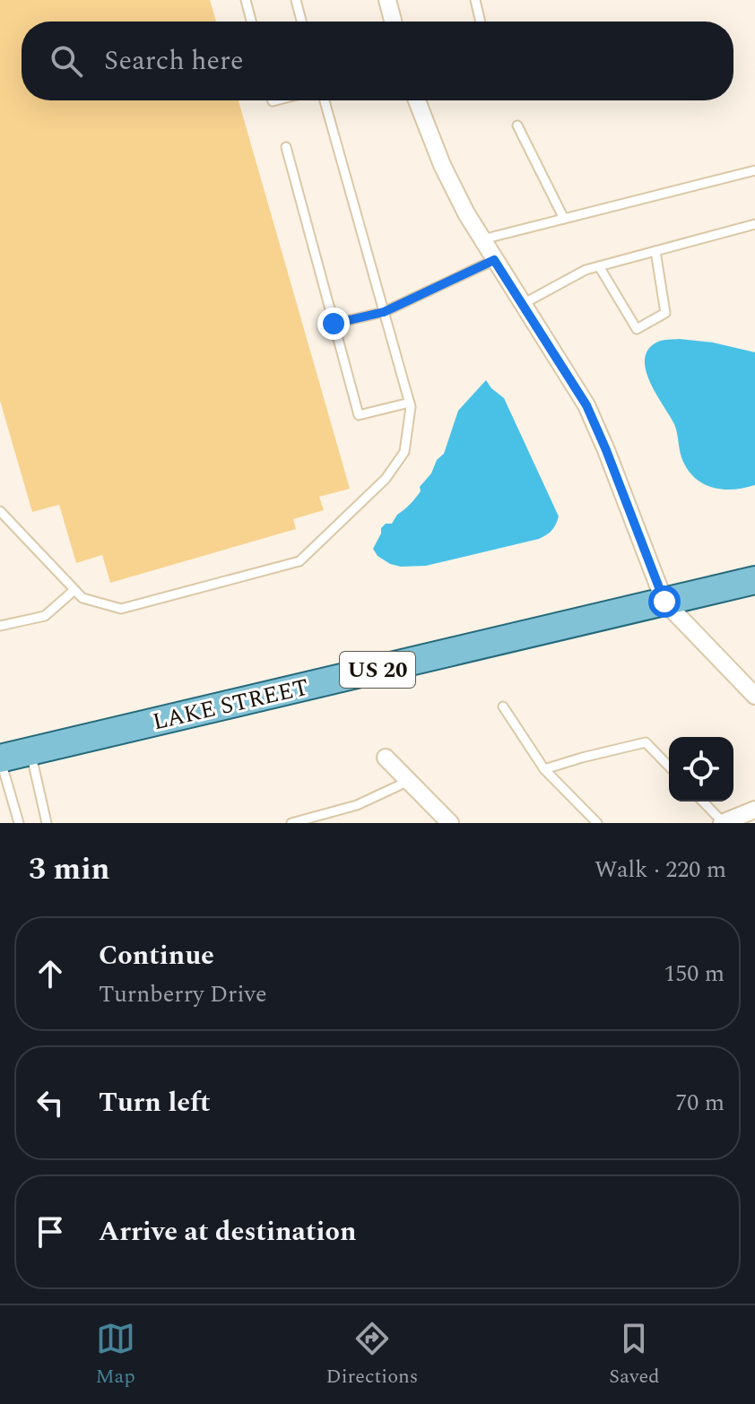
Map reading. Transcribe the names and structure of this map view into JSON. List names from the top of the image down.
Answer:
{
  "streets": {
    "main road": ["US 20", "LAKE STREET"]
  },
  "page": {
    "search": "Search here",
    "heading": ["3 min", "Walk · 220 m"],
    "list": [
      ["Continue", "Turnberry Drive", "150 m"],
      ["Turn left", "70 m"],
      "Arrive at destination"
    ],
    "nav": ["Map", "Directions", "Saved"]
  }
}
